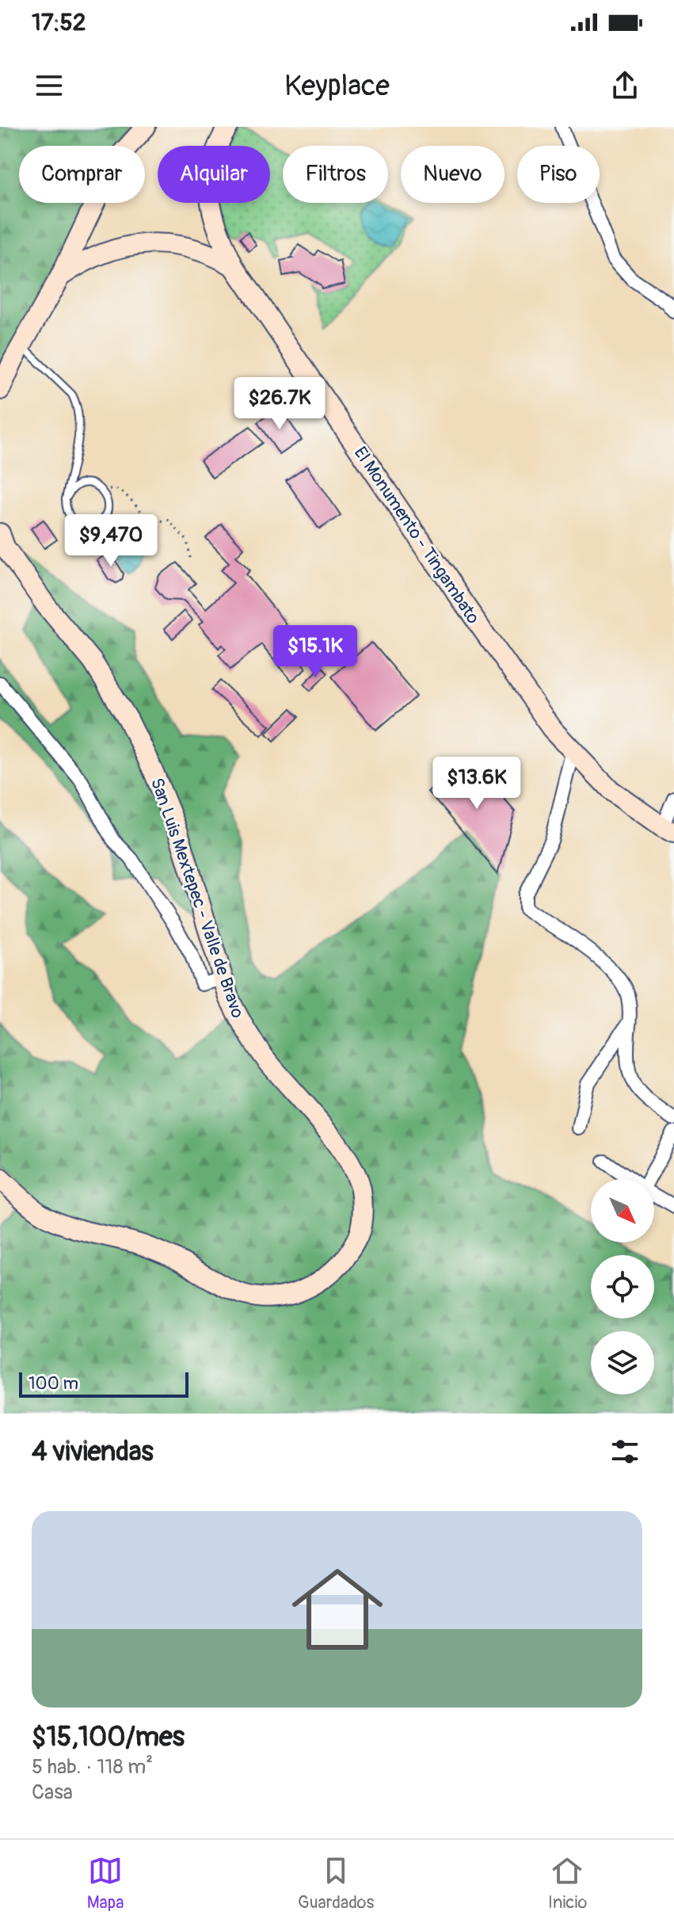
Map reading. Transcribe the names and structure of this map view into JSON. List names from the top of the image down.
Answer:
{
  "streets": {
    "main road": ["El Monumento - Tingambato", "San Luis Mextepec - Valle de Bravo"]
  },
  "scale_bar": "100 m",
  "north": "bottom right",
  "page": {
    "status": "17:52",
    "header": "Keyplace",
    "chip": [
      "Comprar",
      "Alquilar",
      "Filtros",
      "Nuevo",
      "Piso"
    ],
    "price": [
      "$26.7K",
      "$9,470",
      "$15.1K",
      "$13.6K"
    ],
    "scale": "100 m",
    "heading": "4 viviendas",
    "list": [
      {
        "name": "$15,100/mes",
        "note": "5 hab. · 118 m² · Casa"
      }
    ],
    "tabs": ["Mapa", "Guardados", "Inicio"]
  }
}
